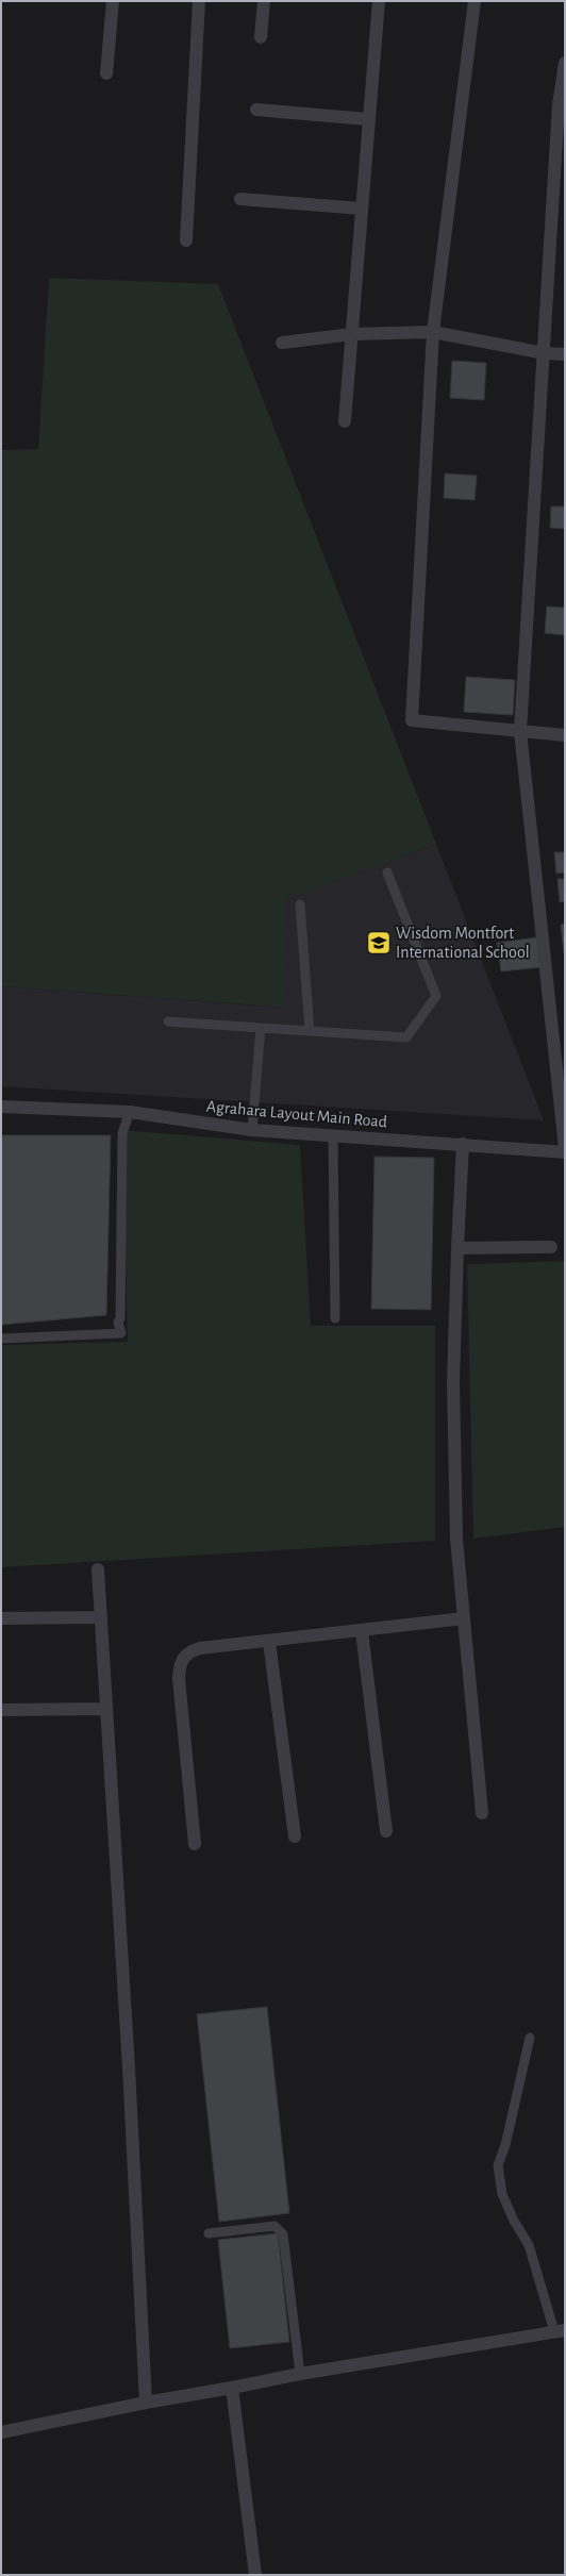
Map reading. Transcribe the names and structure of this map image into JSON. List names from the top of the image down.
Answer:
{
  "streets": {
    "street": ["Agrahara Layout Main Road"]
  },
  "places": {
    "school or university": ["Wisdom Montfort International School"]
  }
}
